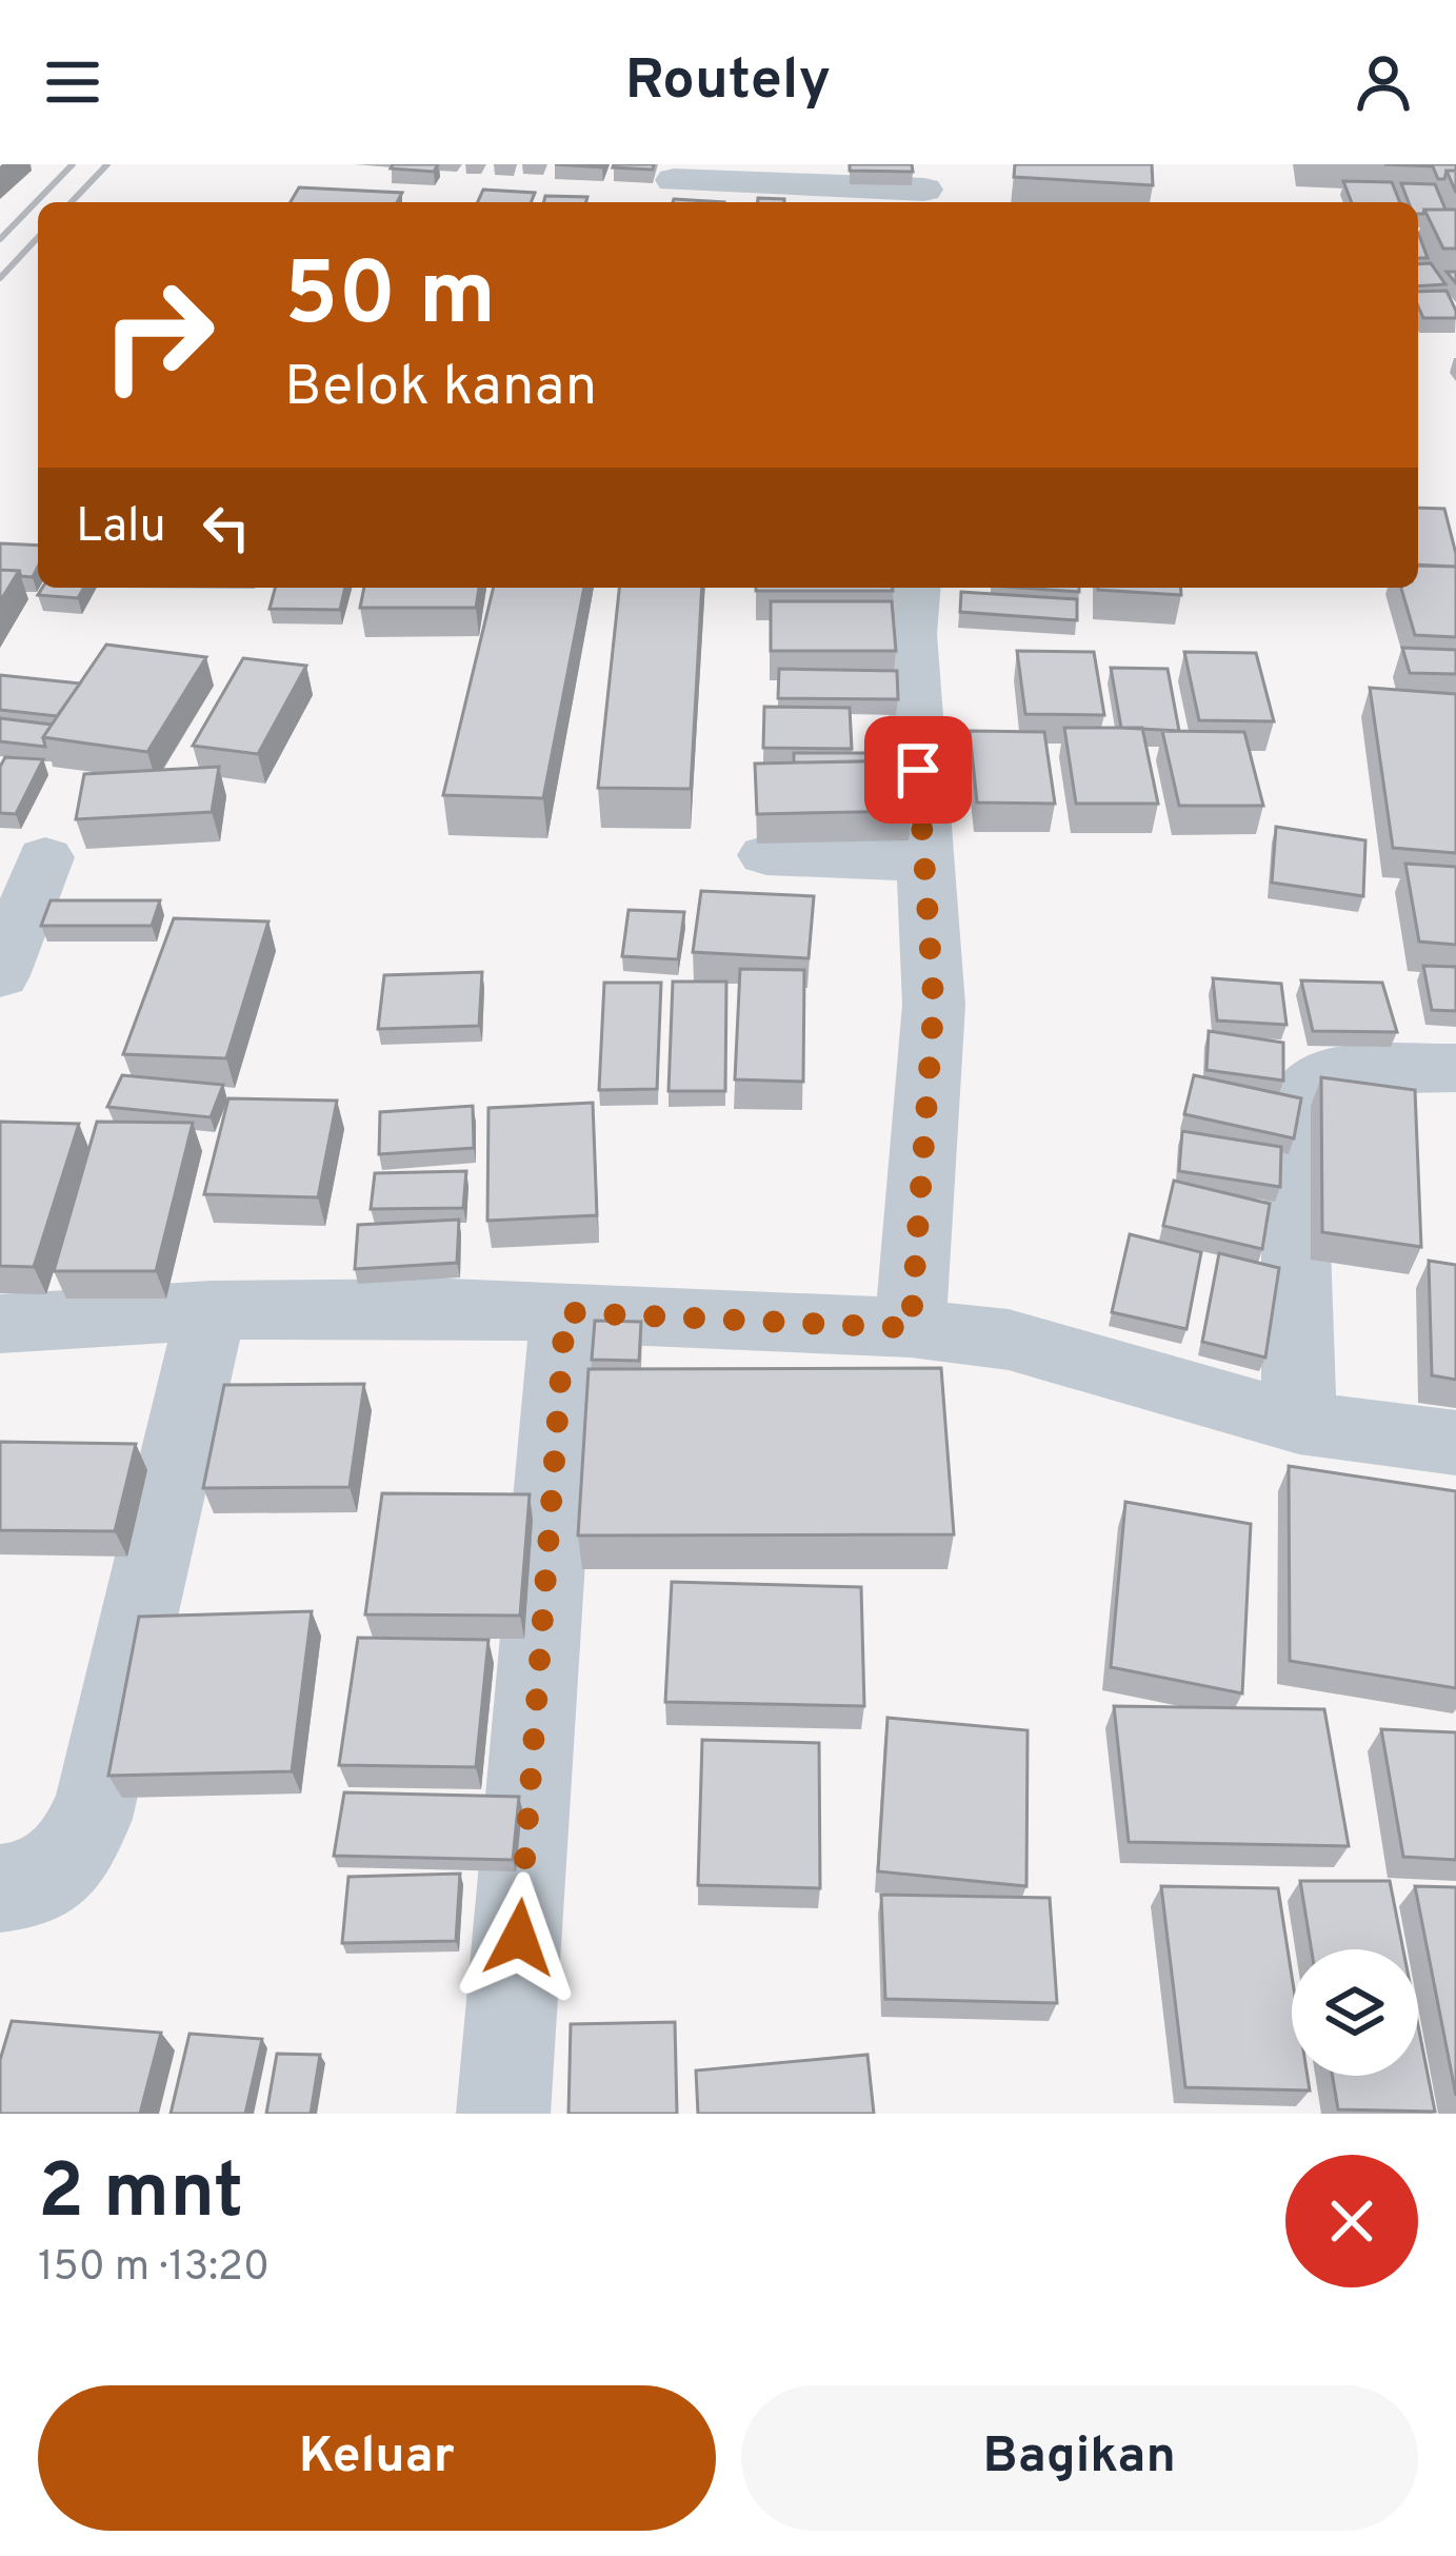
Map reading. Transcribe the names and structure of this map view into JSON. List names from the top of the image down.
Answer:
{
  "page": {
    "header": "Routely",
    "turn": ["50 m", "Belok kanan"],
    "then": "Lalu",
    "heading": ["2 mnt", "150 m · 13:20"],
    "buttons": ["Keluar", "Bagikan"]
  }
}
